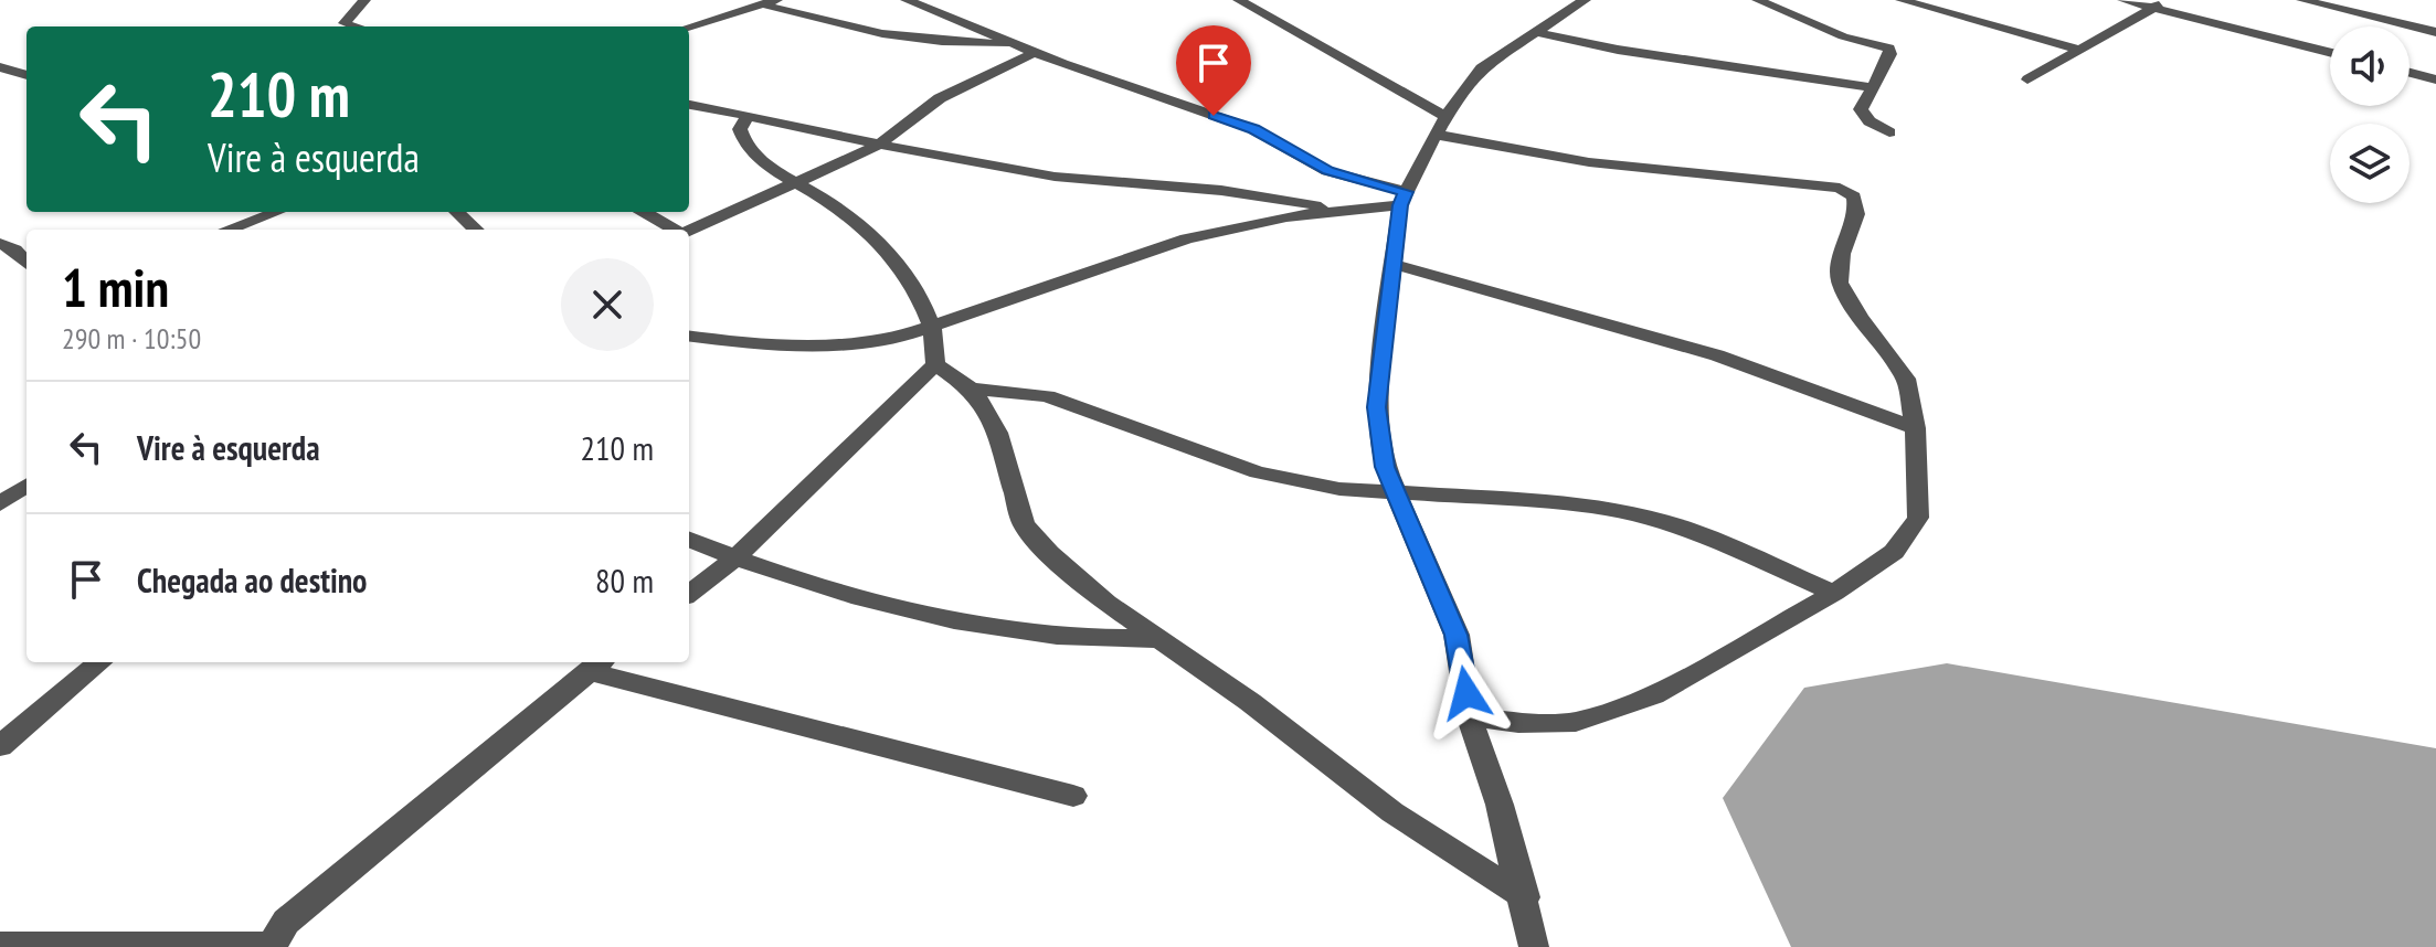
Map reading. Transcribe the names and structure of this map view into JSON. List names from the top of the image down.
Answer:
{
  "page": {
    "turn": ["210 m", "Vire à esquerda"],
    "heading": ["1 min", "290 m · 10:50"],
    "list": [
      {
        "name": "Vire à esquerda",
        "value": "210 m"
      },
      {
        "name": "Chegada ao destino",
        "value": "80 m"
      }
    ]
  }
}
